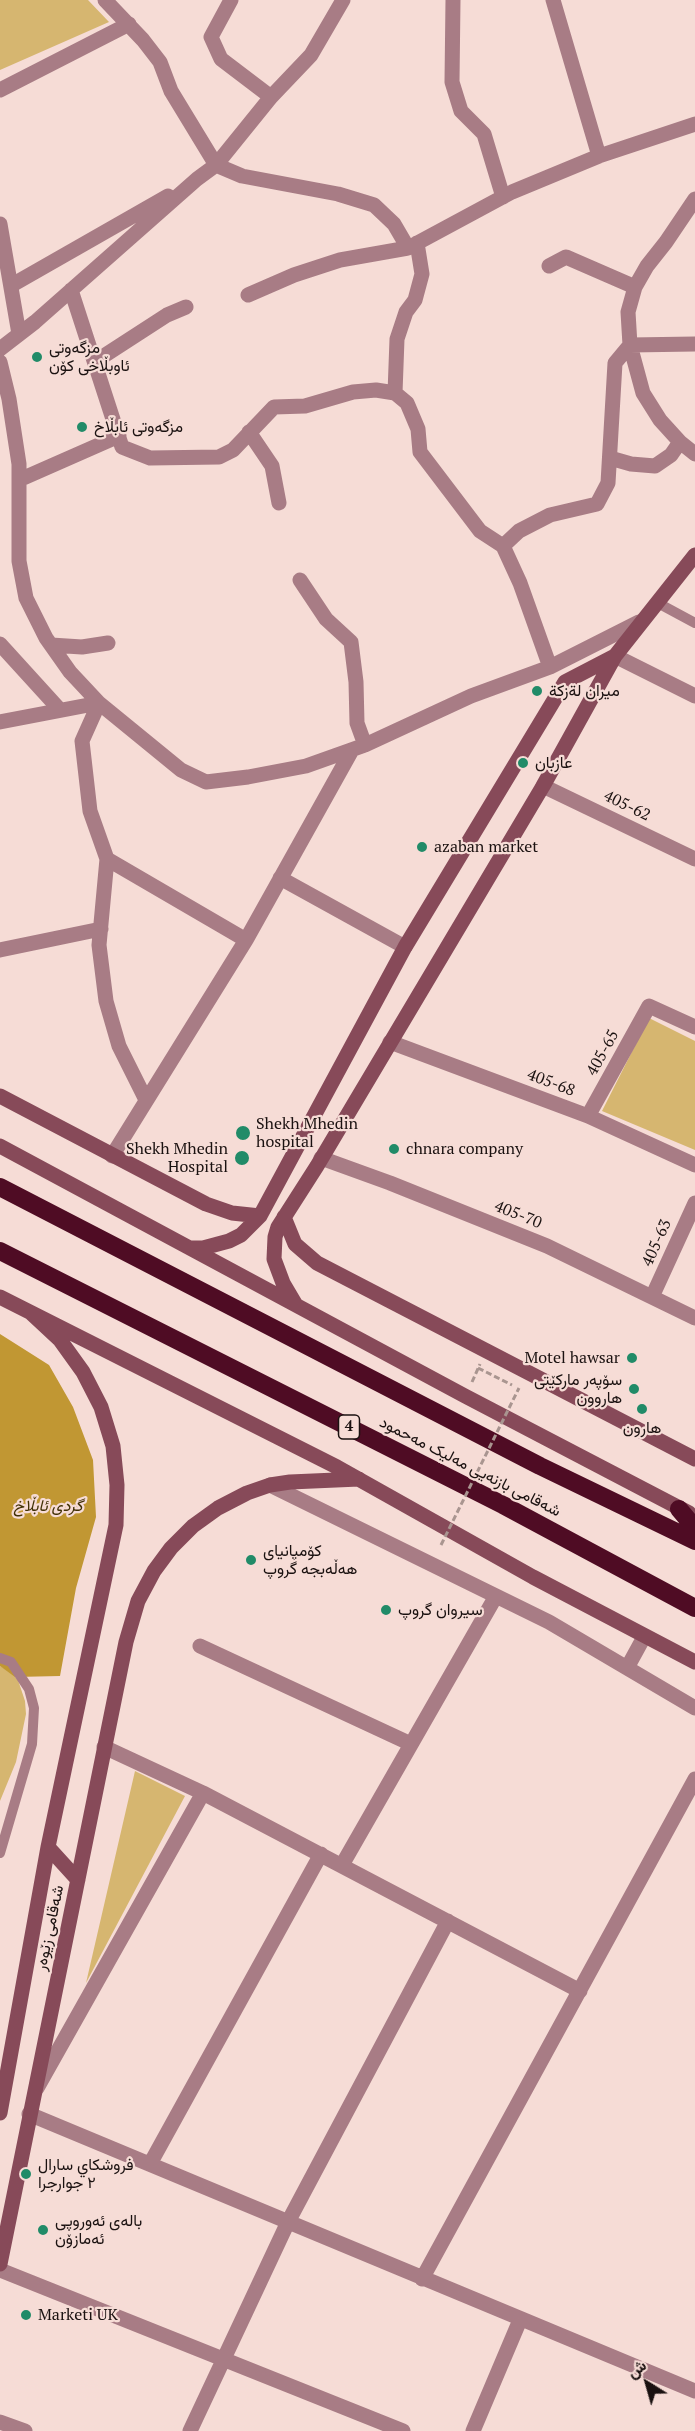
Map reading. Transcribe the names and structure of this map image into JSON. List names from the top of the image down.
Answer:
{
  "streets": {
    "highway": ["4", "شەقامی بازنەیی مەلیک مەحمود"],
    "main road": ["شەقامی زێوەر"],
    "street": [
      "405-62",
      "405-65",
      "405-68",
      "405-70",
      "405-63"
    ]
  },
  "crossings": [
    ["405-65", "405-68"],
    ["405-70", "405-63"]
  ],
  "parks": ["گردی ئابڵاخ"],
  "places": [
    "مزگەوتی ئاوبڵاخی کۆن",
    "مزگەوتی ئابڵاخ",
    "ميران لةزكة",
    "عازبان",
    "azaban market",
    "Shekh Mhedin hospital",
    "chnara company",
    "Shekh Mhedin Hospital",
    "Motel hawsar",
    "سۆپەر ماركێتی هاروون",
    "هارون",
    "کۆمپانیای ھەڵەبجە گروپ",
    "سیروان گروپ",
    "فروشكاي سارال ٢ جوارجرا",
    "بالەی ئەوروپی ئەمازۆن",
    "Marketi UK"
  ],
  "north": "top left"
}
